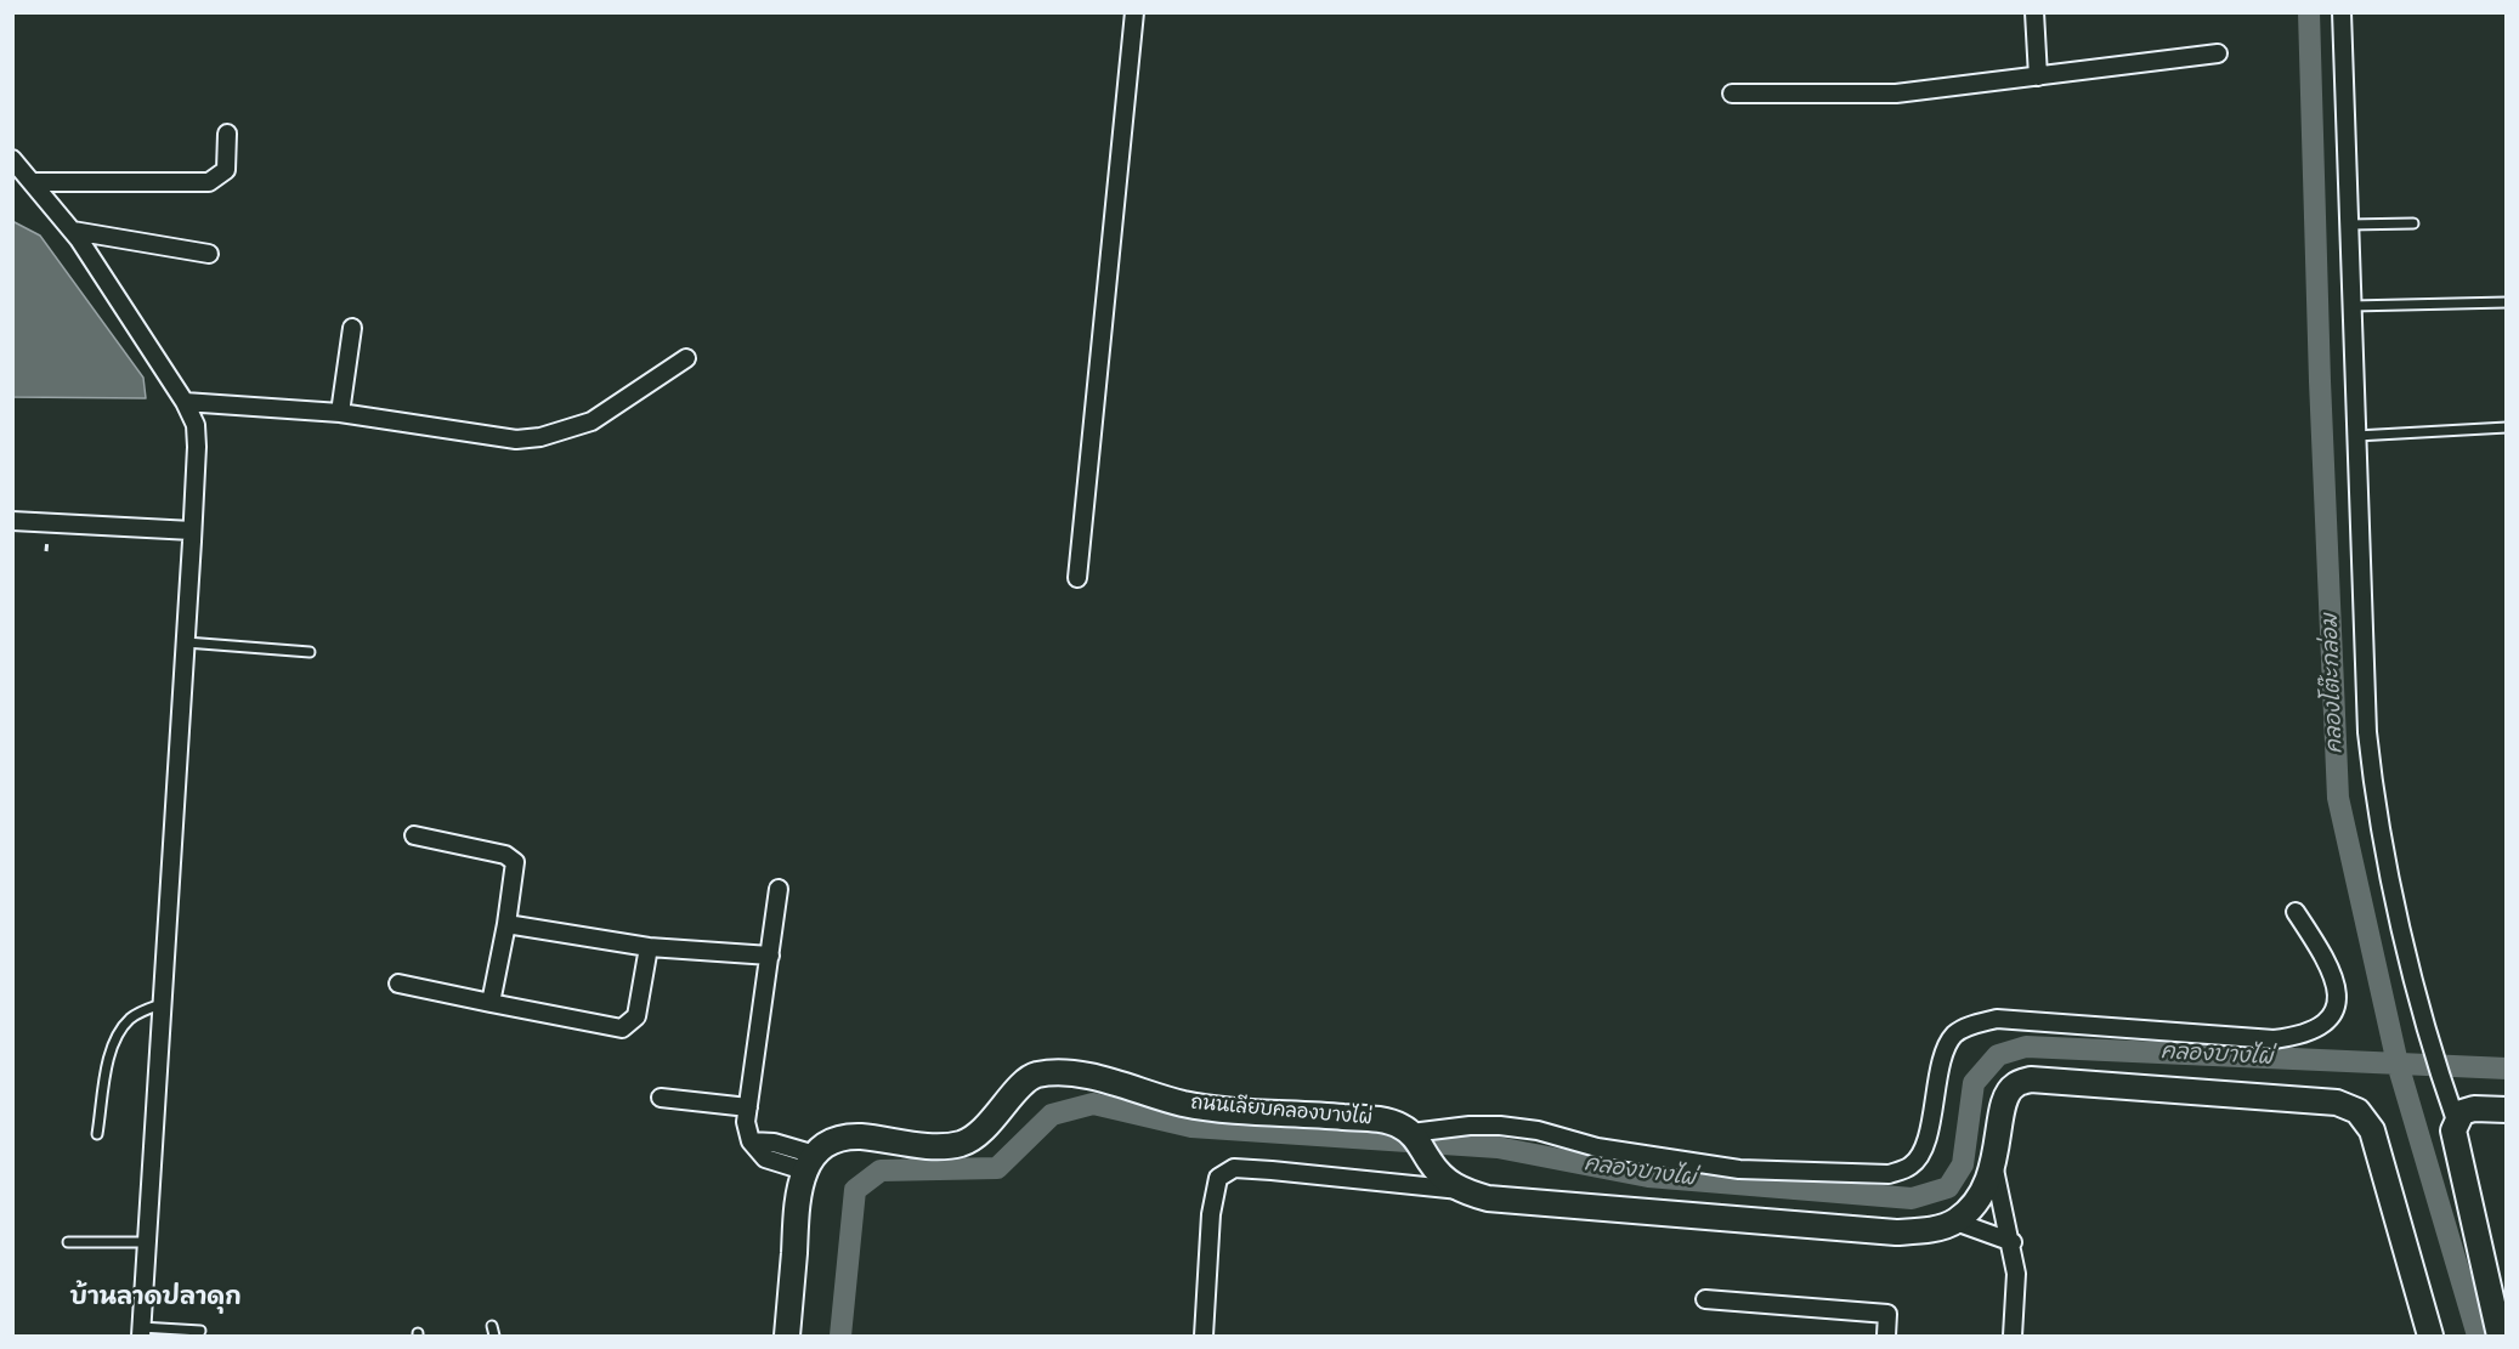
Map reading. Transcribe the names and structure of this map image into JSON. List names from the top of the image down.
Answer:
{
  "streets": {
    "street": ["ถนนเลียบคลองบางไผ่"]
  },
  "districts": ["บ้านลาดปลาดุก"],
  "water": ["คลองโต๊ะกล่อม", "คลองบางไผ่"]
}
